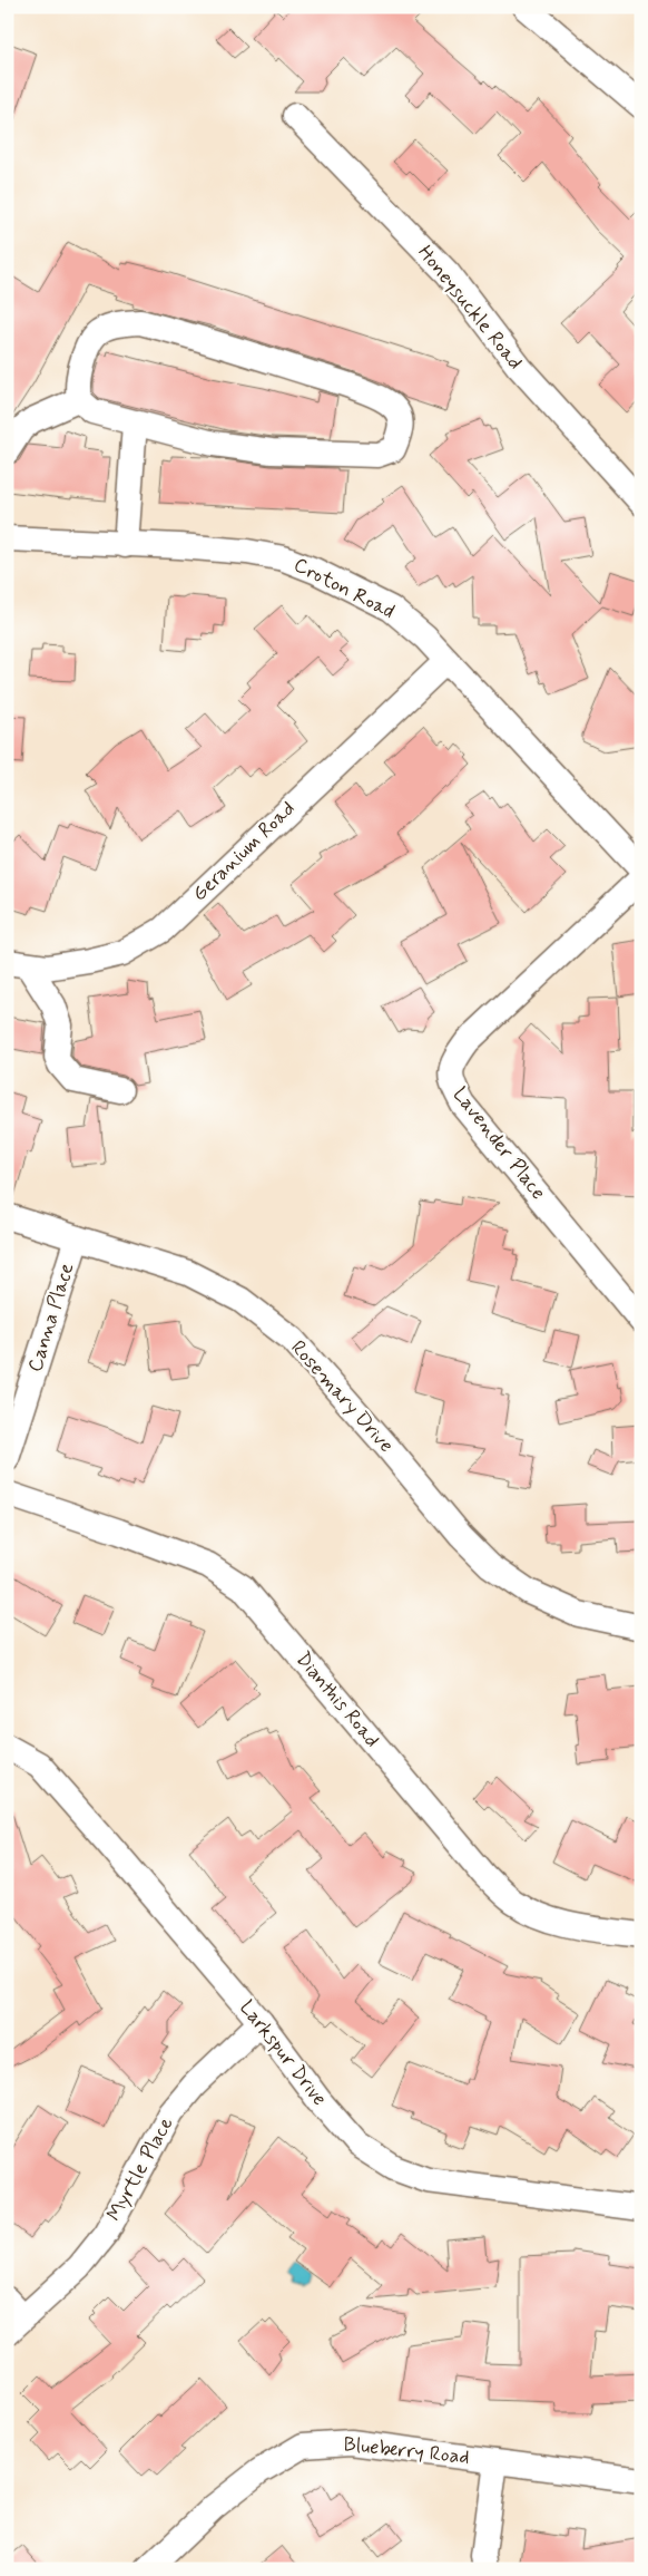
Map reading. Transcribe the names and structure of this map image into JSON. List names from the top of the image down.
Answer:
{
  "streets": {
    "street": [
      "Honeysuckle Road",
      "Croton Road",
      "Geranium Road",
      "Lavender Place",
      "Canna Place",
      "Rosemary Drive",
      "Dianthis Road",
      "Larkspur Drive",
      "Myrtle Place",
      "Blueberry Road"
    ]
  },
  "crossings": [
    ["Croton Road", "Geranium Road"],
    ["Canna Place", "Rosemary Drive"],
    ["Larkspur Drive", "Myrtle Place"]
  ]
}
